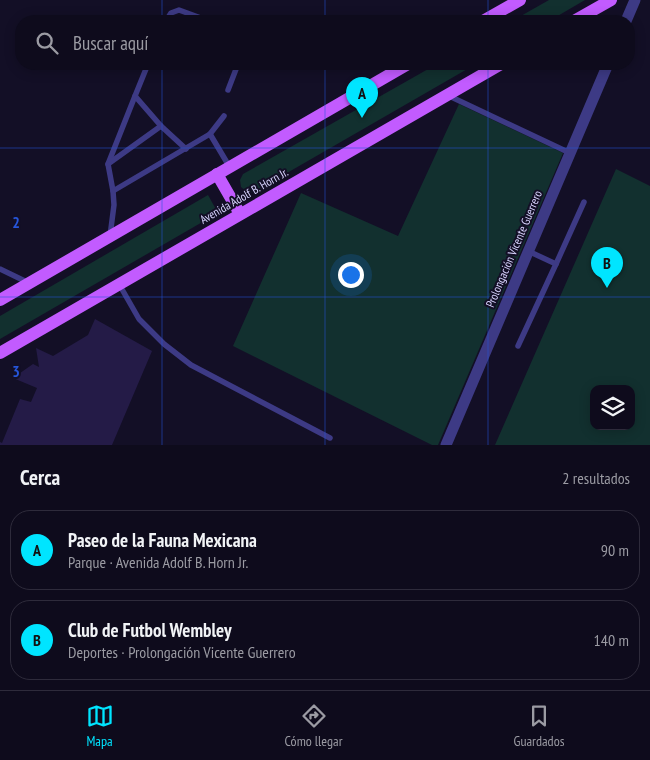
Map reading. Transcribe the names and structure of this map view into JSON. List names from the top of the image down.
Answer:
{
  "streets": {
    "main road": ["Avenida Adolf B. Horn Jr."],
    "street": ["Prolongación Vicente Guerrero"]
  },
  "page": {
    "search": "Buscar aquí",
    "pins": ["A", "B"],
    "heading": ["Cerca", "2 resultados"],
    "list": [
      {
        "mark": "A",
        "name": "Paseo de la Fauna Mexicana",
        "note": "Parque · Avenida Adolf B. Horn Jr.",
        "value": "90 m"
      },
      {
        "mark": "B",
        "name": "Club de Futbol Wembley",
        "note": "Deportes · Prolongación Vicente Guerrero",
        "value": "140 m"
      }
    ],
    "nav": ["Mapa", "Cómo llegar", "Guardados"]
  },
  "grid": {
    "rows": ["2", "3"]
  }
}
